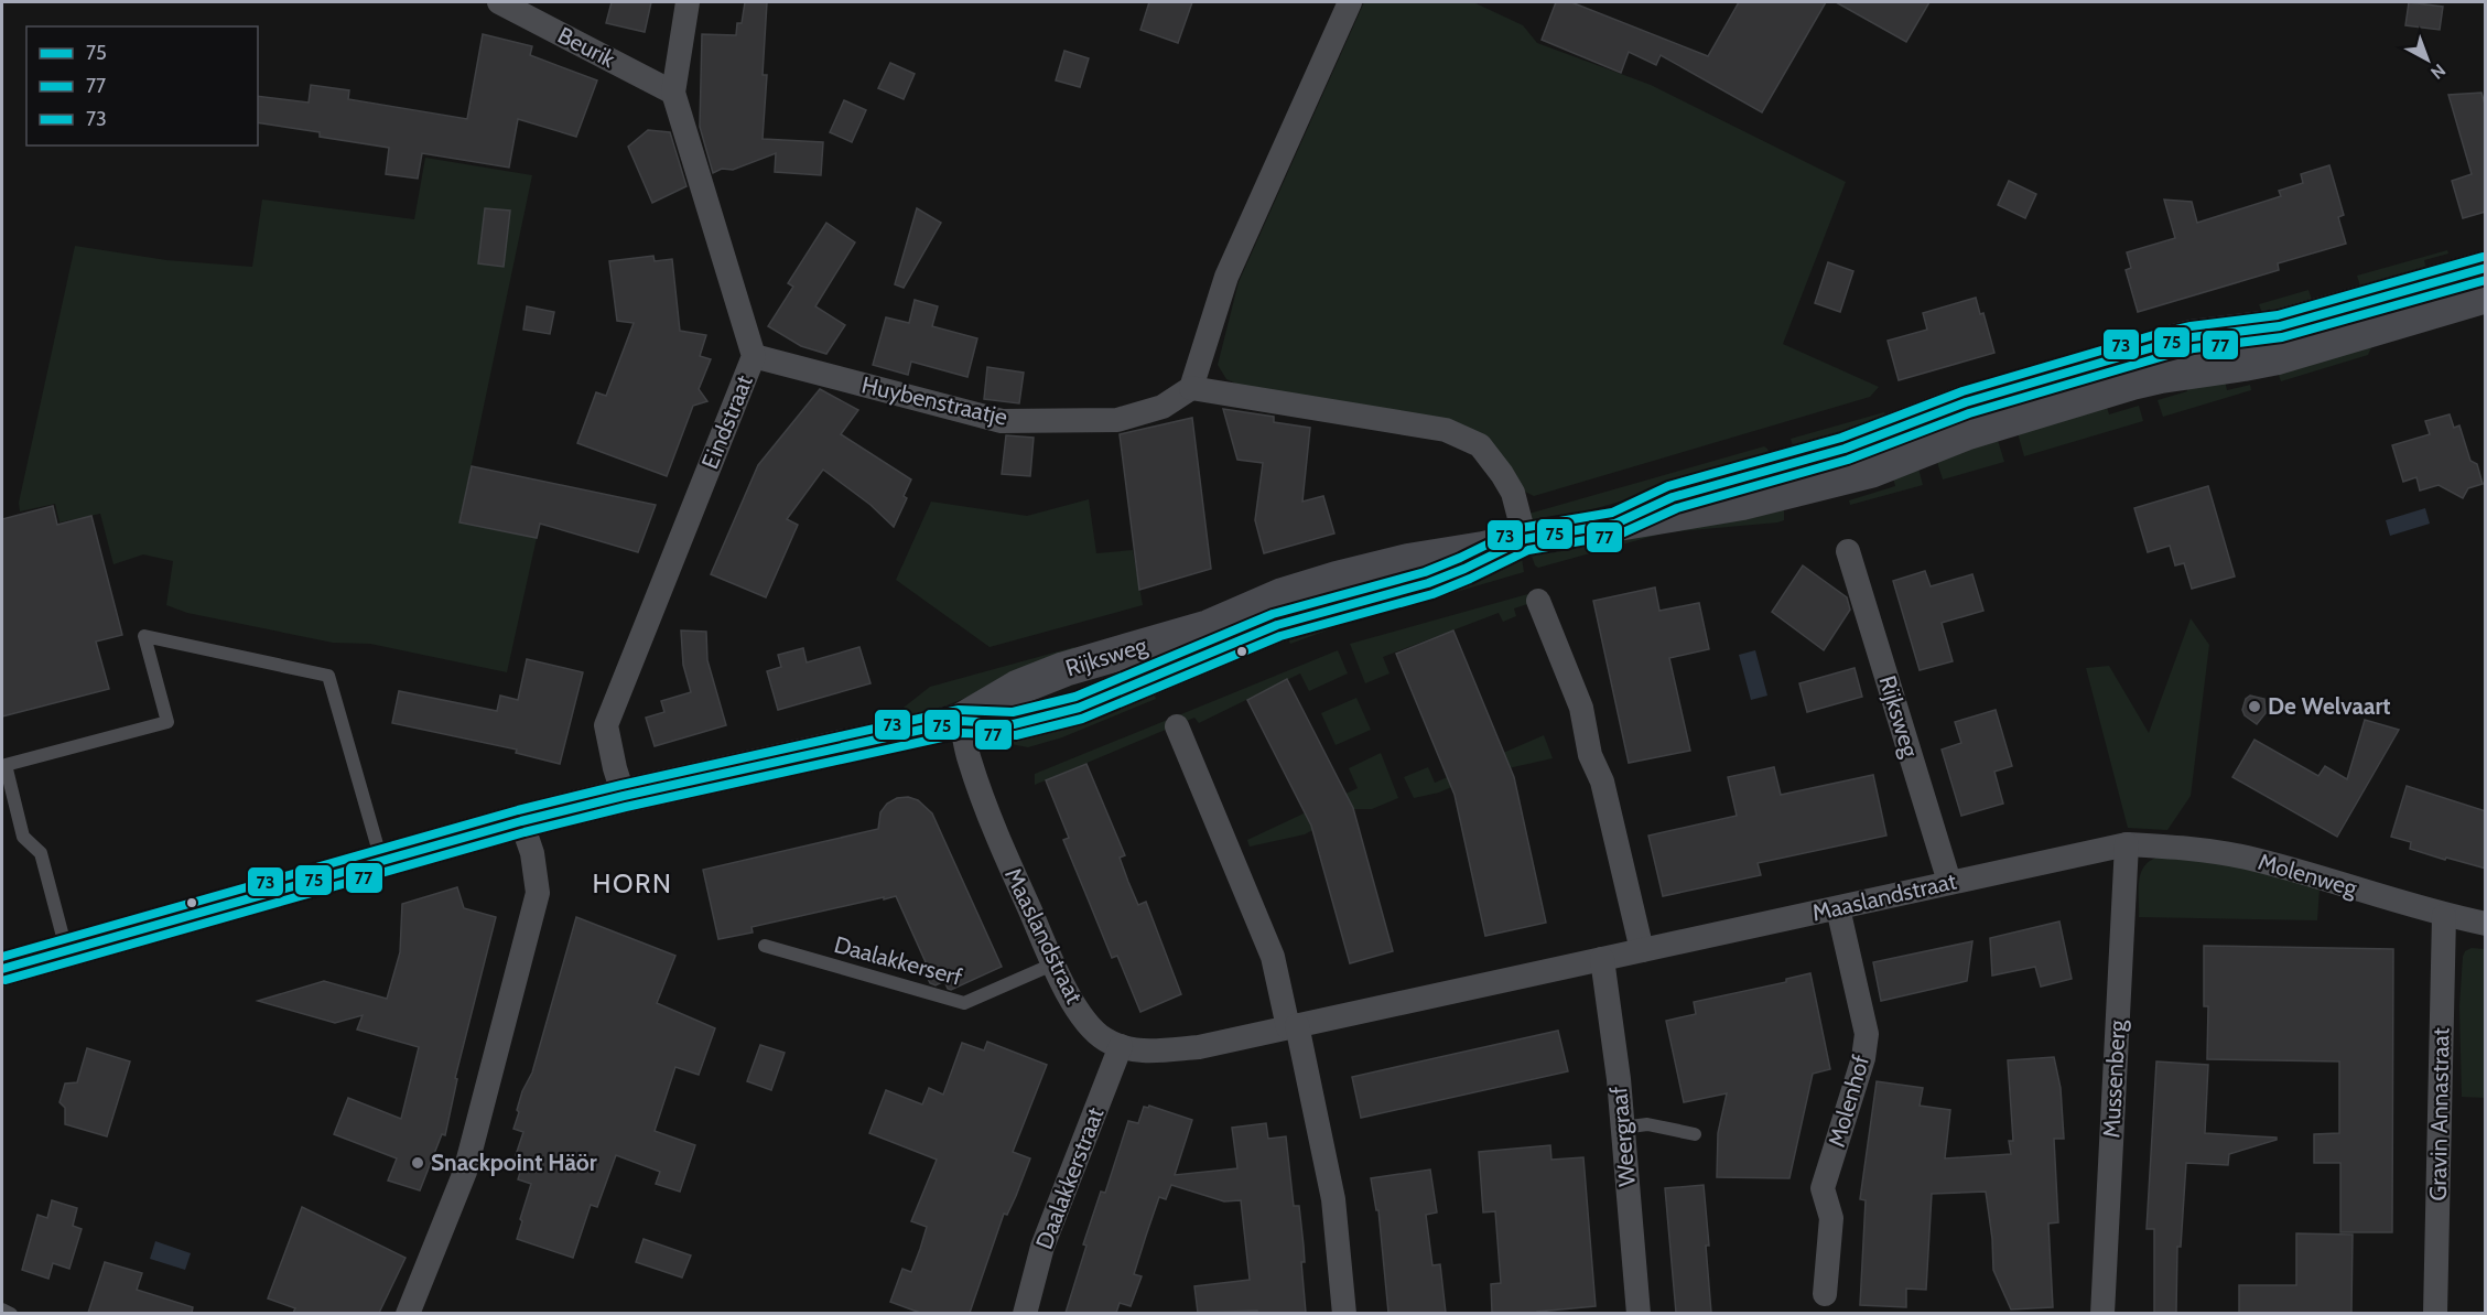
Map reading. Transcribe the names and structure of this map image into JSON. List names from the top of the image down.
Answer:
{
  "streets": {
    "main road": ["Rijksweg"],
    "street": [
      "Beurik",
      "Huybenstraatje",
      "Eindstraat",
      "Molenweg",
      "Maaslandstraat",
      "Mussenberg",
      "Molenhof",
      "Gravin Annastraat",
      "Weergraaf",
      "Daalakkerstraat"
    ],
    "lane": ["Daalakkerserf"]
  },
  "crossings": [
    ["Beurik", "Eindstraat"],
    ["Huybenstraatje", "Eindstraat"],
    ["Eindstraat", "Rijksweg"],
    ["Rijksweg", "Maaslandstraat"],
    ["Molenweg", "Maaslandstraat"],
    ["Molenweg", "Mussenberg"],
    ["Molenweg", "Gravin Annastraat"],
    ["Maaslandstraat", "Daalakkerserf"],
    ["Maaslandstraat", "Mussenberg"],
    ["Maaslandstraat", "Molenhof"],
    ["Maaslandstraat", "Weergraaf"],
    ["Maaslandstraat", "Daalakkerstraat"]
  ],
  "districts": ["HORN"],
  "places": ["De Welvaart", "Snackpoint Häör"],
  "lines": ["transit line 73", "transit line 75", "transit line 77"],
  "legend": ["75", "77", "73"],
  "north": "bottom right"
}
